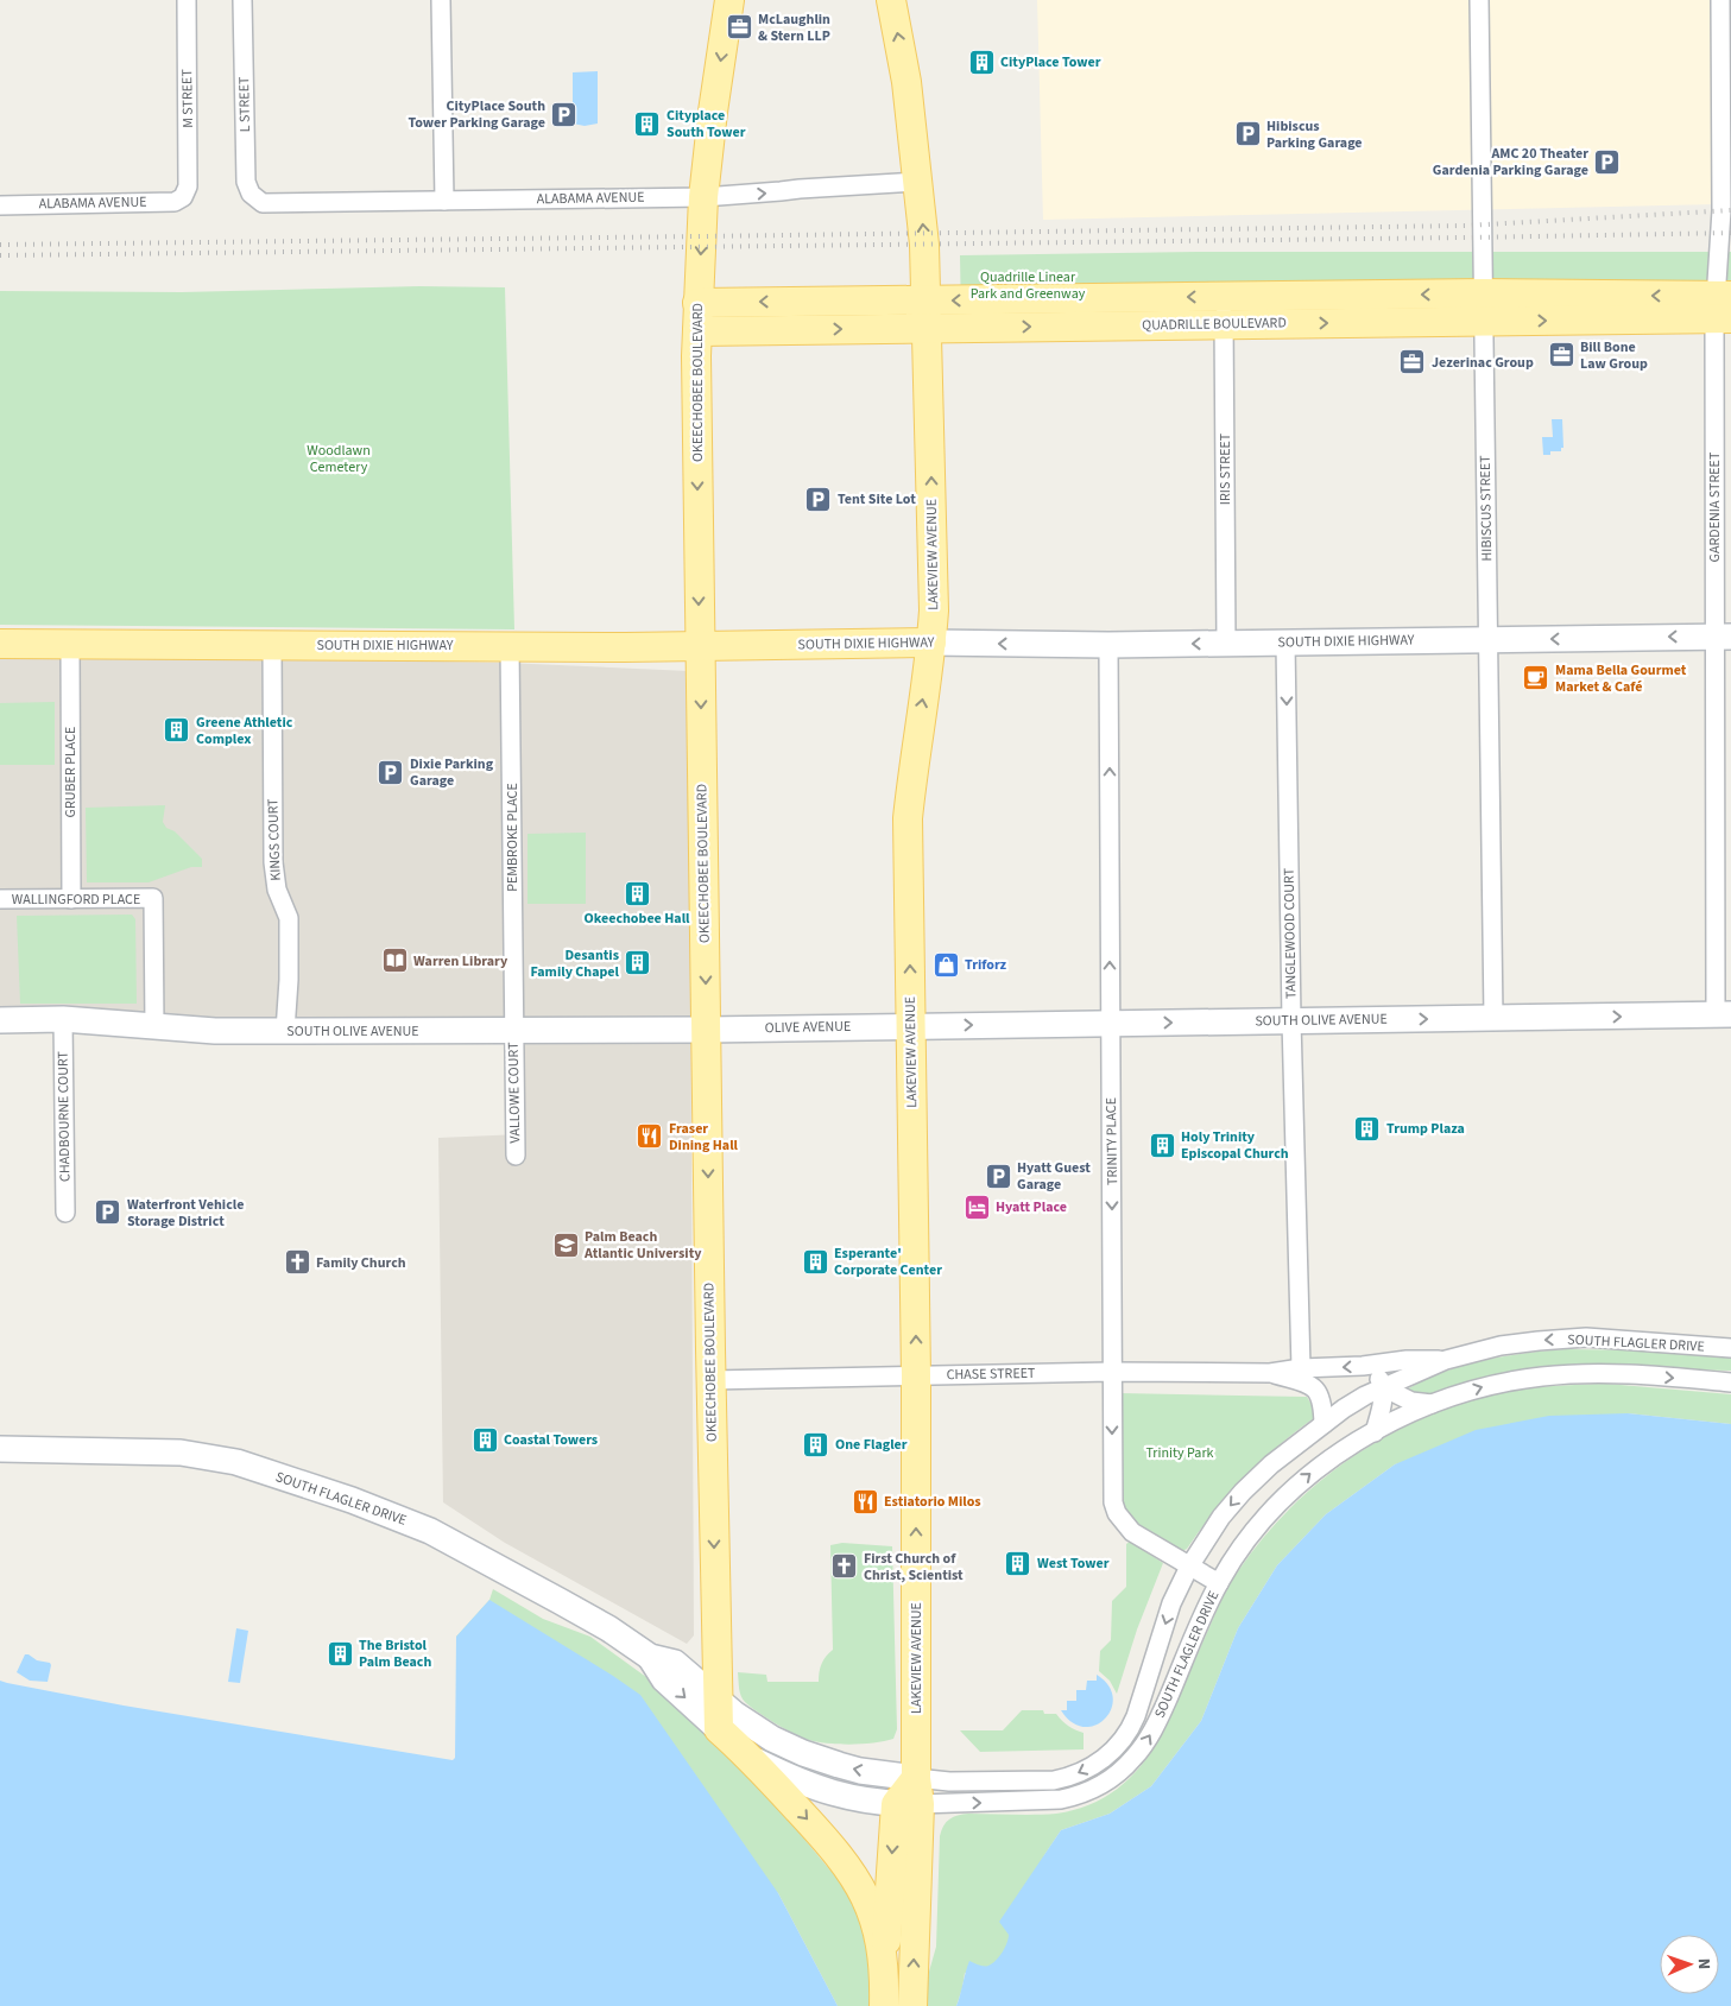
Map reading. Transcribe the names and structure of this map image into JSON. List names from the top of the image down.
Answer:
{
  "streets": {
    "main road": [
      "QUADRILLE BOULEVARD",
      "OKEECHOBEE BOULEVARD",
      "LAKEVIEW AVENUE",
      "SOUTH DIXIE HIGHWAY",
      "SOUTH FLAGLER DRIVE"
    ],
    "street": [
      "M STREET",
      "L STREET",
      "ALABAMA AVENUE",
      "IRIS STREET",
      "GARDENIA STREET",
      "HIBISCUS STREET",
      "GRUBER PLACE",
      "PEMBROKE PLACE",
      "KINGS COURT",
      "WALLINGFORD PLACE",
      "TANGLEWOOD COURT",
      "SOUTH OLIVE AVENUE",
      "OLIVE AVENUE",
      "VALLOWE COURT",
      "CHADBOURNE COURT",
      "TRINITY PLACE",
      "CHASE STREET"
    ]
  },
  "crossings": [
    ["M STREET", "ALABAMA AVENUE"],
    ["L STREET", "ALABAMA AVENUE"],
    ["ALABAMA AVENUE", "OKEECHOBEE BOULEVARD"],
    ["QUADRILLE BOULEVARD", "OKEECHOBEE BOULEVARD"],
    ["QUADRILLE BOULEVARD", "IRIS STREET"],
    ["QUADRILLE BOULEVARD", "GARDENIA STREET"],
    ["QUADRILLE BOULEVARD", "HIBISCUS STREET"],
    ["QUADRILLE BOULEVARD", "LAKEVIEW AVENUE"],
    ["OKEECHOBEE BOULEVARD", "SOUTH DIXIE HIGHWAY"],
    ["OKEECHOBEE BOULEVARD", "SOUTH OLIVE AVENUE"],
    ["OKEECHOBEE BOULEVARD", "OLIVE AVENUE"],
    ["OKEECHOBEE BOULEVARD", "SOUTH FLAGLER DRIVE"],
    ["OKEECHOBEE BOULEVARD", "CHASE STREET"],
    ["IRIS STREET", "SOUTH DIXIE HIGHWAY"],
    ["GARDENIA STREET", "SOUTH DIXIE HIGHWAY"],
    ["GARDENIA STREET", "SOUTH OLIVE AVENUE"],
    ["HIBISCUS STREET", "SOUTH DIXIE HIGHWAY"],
    ["HIBISCUS STREET", "SOUTH OLIVE AVENUE"],
    ["LAKEVIEW AVENUE", "SOUTH DIXIE HIGHWAY"],
    ["LAKEVIEW AVENUE", "SOUTH OLIVE AVENUE"],
    ["LAKEVIEW AVENUE", "OLIVE AVENUE"],
    ["LAKEVIEW AVENUE", "SOUTH FLAGLER DRIVE"],
    ["LAKEVIEW AVENUE", "CHASE STREET"],
    ["SOUTH DIXIE HIGHWAY", "GRUBER PLACE"],
    ["SOUTH DIXIE HIGHWAY", "PEMBROKE PLACE"],
    ["SOUTH DIXIE HIGHWAY", "KINGS COURT"],
    ["SOUTH DIXIE HIGHWAY", "TANGLEWOOD COURT"],
    ["SOUTH DIXIE HIGHWAY", "TRINITY PLACE"],
    ["GRUBER PLACE", "WALLINGFORD PLACE"],
    ["PEMBROKE PLACE", "SOUTH OLIVE AVENUE"],
    ["PEMBROKE PLACE", "VALLOWE COURT"],
    ["KINGS COURT", "SOUTH OLIVE AVENUE"],
    ["WALLINGFORD PLACE", "SOUTH OLIVE AVENUE"],
    ["TANGLEWOOD COURT", "SOUTH OLIVE AVENUE"],
    ["TANGLEWOOD COURT", "CHASE STREET"],
    ["SOUTH OLIVE AVENUE", "OLIVE AVENUE"],
    ["SOUTH OLIVE AVENUE", "VALLOWE COURT"],
    ["SOUTH OLIVE AVENUE", "CHADBOURNE COURT"],
    ["SOUTH OLIVE AVENUE", "TRINITY PLACE"],
    ["TRINITY PLACE", "SOUTH FLAGLER DRIVE"],
    ["TRINITY PLACE", "CHASE STREET"],
    ["SOUTH FLAGLER DRIVE", "CHASE STREET"]
  ],
  "one_way": [
    "OKEECHOBEE BOULEVARD",
    "LAKEVIEW AVENUE",
    "TANGLEWOOD COURT",
    "SOUTH OLIVE AVENUE"
  ],
  "parks": ["Quadrille Linear Park and Greenway", "Woodlawn Cemetery", "Trinity Park"],
  "places": {
    "office": ["McLaughlin & Stern LLP", "Bill Bone Law Group", "Jezerinac Group"],
    "building": [
      "CityPlace Tower",
      "Cityplace South Tower",
      "Greene Athletic Complex",
      "Okeechobee Hall",
      "Desantis Family Chapel",
      "Trump Plaza",
      "Holy Trinity Episcopal Church",
      "Esperante' Corporate Center",
      "Coastal Towers",
      "One Flagler",
      "West Tower",
      "The Bristol Palm Beach"
    ],
    "parking": [
      "CityPlace South Tower Parking Garage",
      "Hibiscus Parking Garage",
      "AMC 20 Theater Gardenia Parking Garage",
      "Tent Site Lot",
      "Dixie Parking Garage",
      "Hyatt Guest Garage",
      "Waterfront Vehicle Storage District"
    ],
    "cafe": ["Mama Bella Gourmet Market & Café"],
    "library": ["Warren Library"],
    "shop": ["Triforz"],
    "restaurant": ["Fraser Dining Hall", "Estiatorio Milos"],
    "hotel": ["Hyatt Place"],
    "school or university": ["Palm Beach Atlantic University"],
    "church": ["Family Church", "First Church of Christ, Scientist"]
  },
  "north": "right"
}
